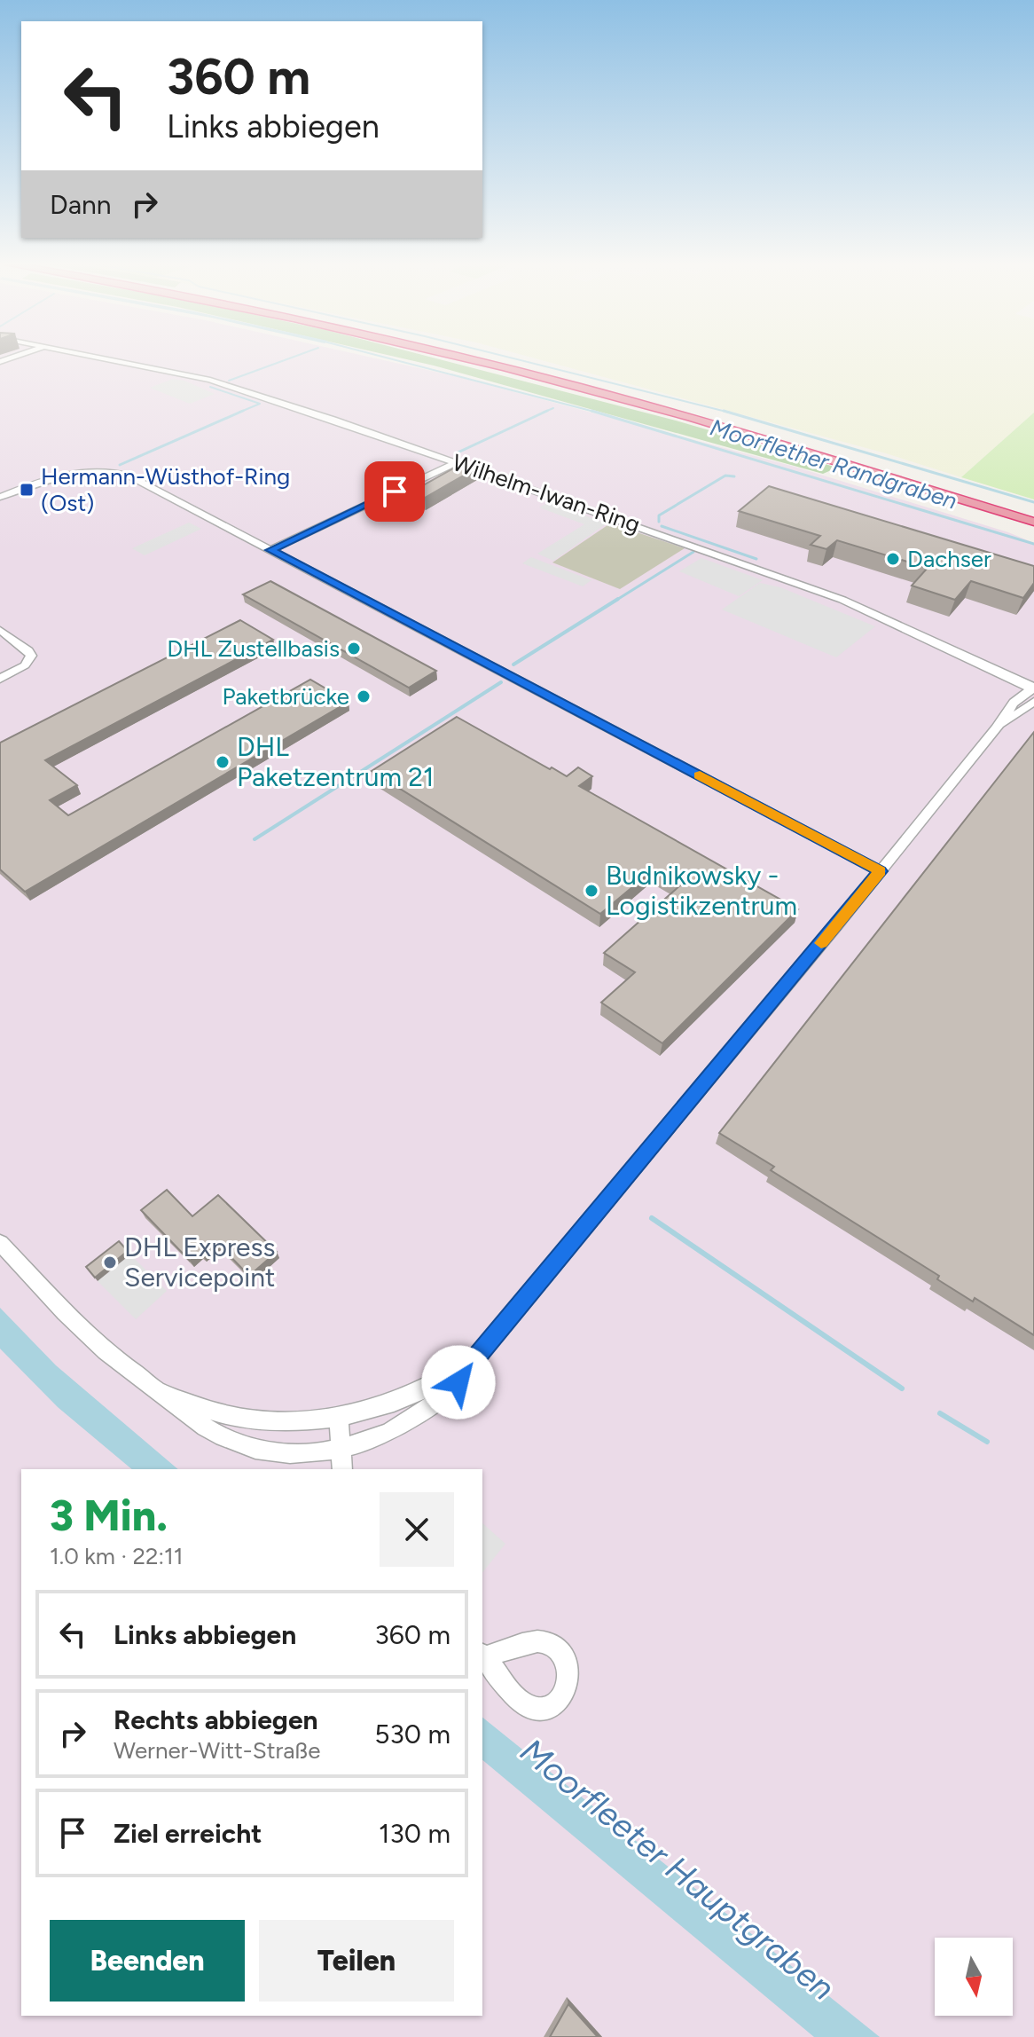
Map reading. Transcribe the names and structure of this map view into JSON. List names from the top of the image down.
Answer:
{
  "streets": {
    "street": ["Wilhelm-Iwan-Ring"]
  },
  "water": ["Moorflether Randgraben", "Moorfleeter Hauptgraben"],
  "places": {
    "transit": ["Hermann-Wüsthof-Ring (Ost)"],
    "other": [
      "Dachser",
      "DHL Zustellbasis",
      "Paketbrücke",
      "DHL Paketzentrum 21",
      "Budnikowsky - Logistikzentrum",
      "DHL Express Servicepoint"
    ]
  },
  "north": "bottom",
  "page": {
    "turn": ["360 m", "Links abbiegen"],
    "then": "Dann",
    "heading": ["3 Min.", "1.0 km · 22:11"],
    "list": [
      {
        "name": "Links abbiegen",
        "value": "360 m"
      },
      {
        "name": "Rechts abbiegen",
        "note": "Werner-Witt-Straße",
        "value": "530 m"
      },
      {
        "name": "Ziel erreicht",
        "value": "130 m"
      }
    ],
    "buttons": ["Beenden", "Teilen"]
  }
}
